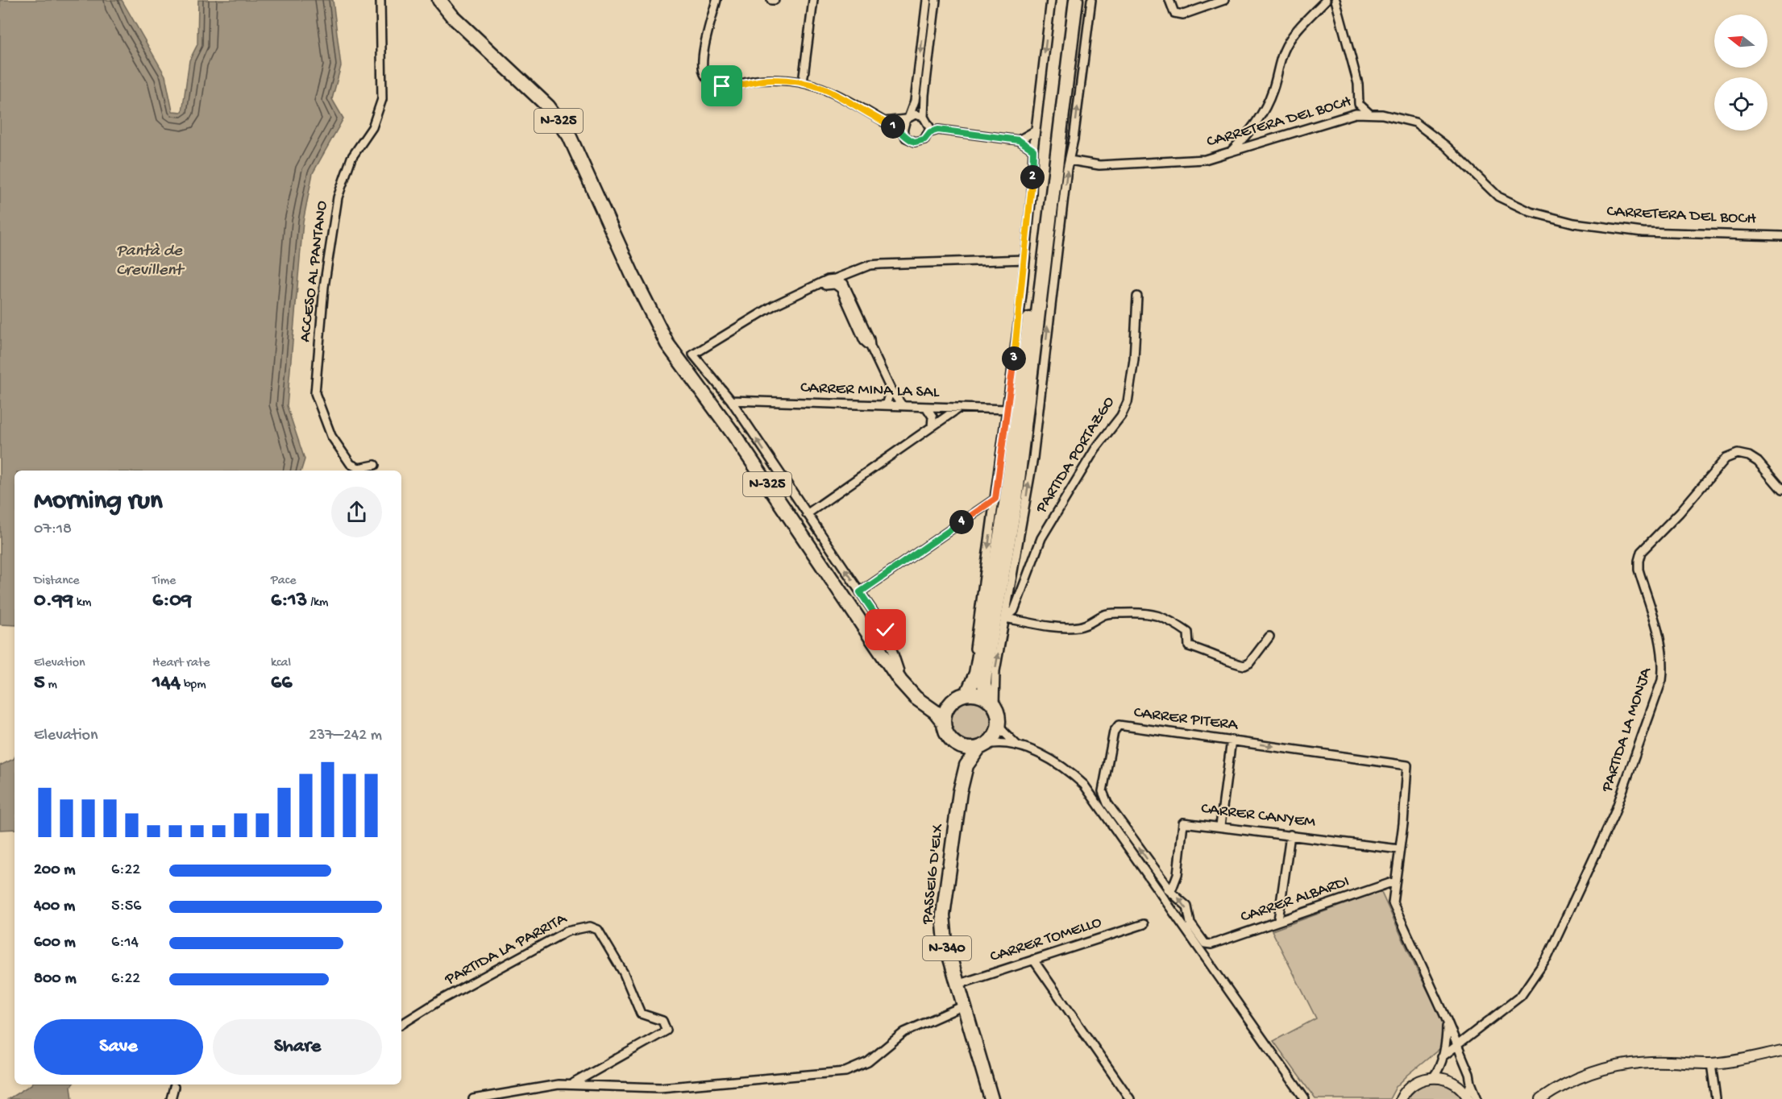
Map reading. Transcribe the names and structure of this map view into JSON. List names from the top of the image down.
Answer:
{
  "streets": {
    "highway": ["N-325", "PASSEIG D'ELX", "N-340"],
    "street": [
      "CARRETERA DEL BOCH",
      "ACCESO AL PANTANO",
      "CARRER MINA LA SAL",
      "PARTIDA PORTAZGO",
      "CARRER PITERA",
      "PARTIDA LA MONJA",
      "CARRER CANYEM",
      "CARRER ALBARDI",
      "CARRER TOMELLO",
      "PARTIDA LA PARRITA"
    ]
  },
  "crossings": [
    ["N-325", "N-340"],
    ["CARRER PITERA", "CARRER CANYEM"],
    ["PASSEIG D'ELX", "CARRER TOMELLO"],
    ["PASSEIG D'ELX", "N-340"],
    ["PASSEIG D'ELX", "PARTIDA LA PARRITA"]
  ],
  "water": ["Pantà de Crevillent"],
  "north": "left",
  "page": {
    "pins": [
      "1",
      "2",
      "3",
      "4"
    ],
    "heading": ["Morning run", "07:18"],
    "stats": [
      ["Distance", "0.99 km"],
      ["Time", "6:09"],
      ["Pace", "6:13 /km"],
      ["Elevation", "5 m"],
      ["Heart rate", "144 bpm"],
      ["kcal", "66"]
    ],
    "chart": ["Elevation", "237–242 m"],
    "list": [
      {
        "name": "200 m",
        "note": "6:22"
      },
      {
        "name": "400 m",
        "note": "5:56"
      },
      {
        "name": "600 m",
        "note": "6:14"
      },
      {
        "name": "800 m",
        "note": "6:22"
      }
    ],
    "buttons": ["Save", "Share"]
  }
}
